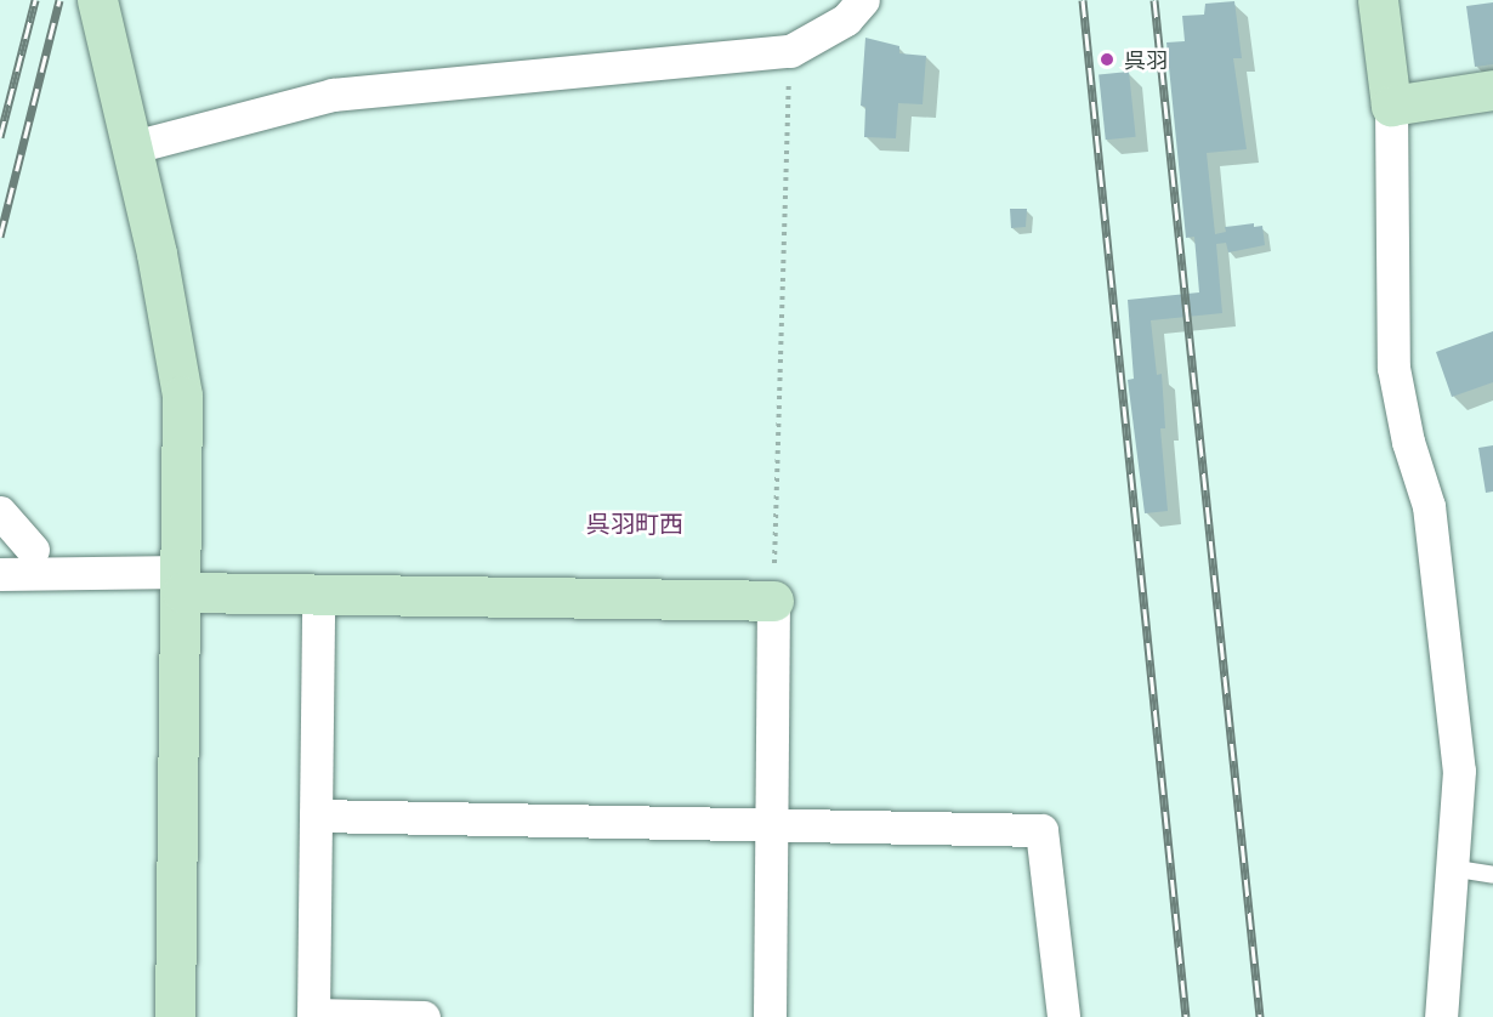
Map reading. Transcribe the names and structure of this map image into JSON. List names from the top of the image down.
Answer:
{
  "districts": ["呉羽町西"],
  "places": ["呉羽"]
}
